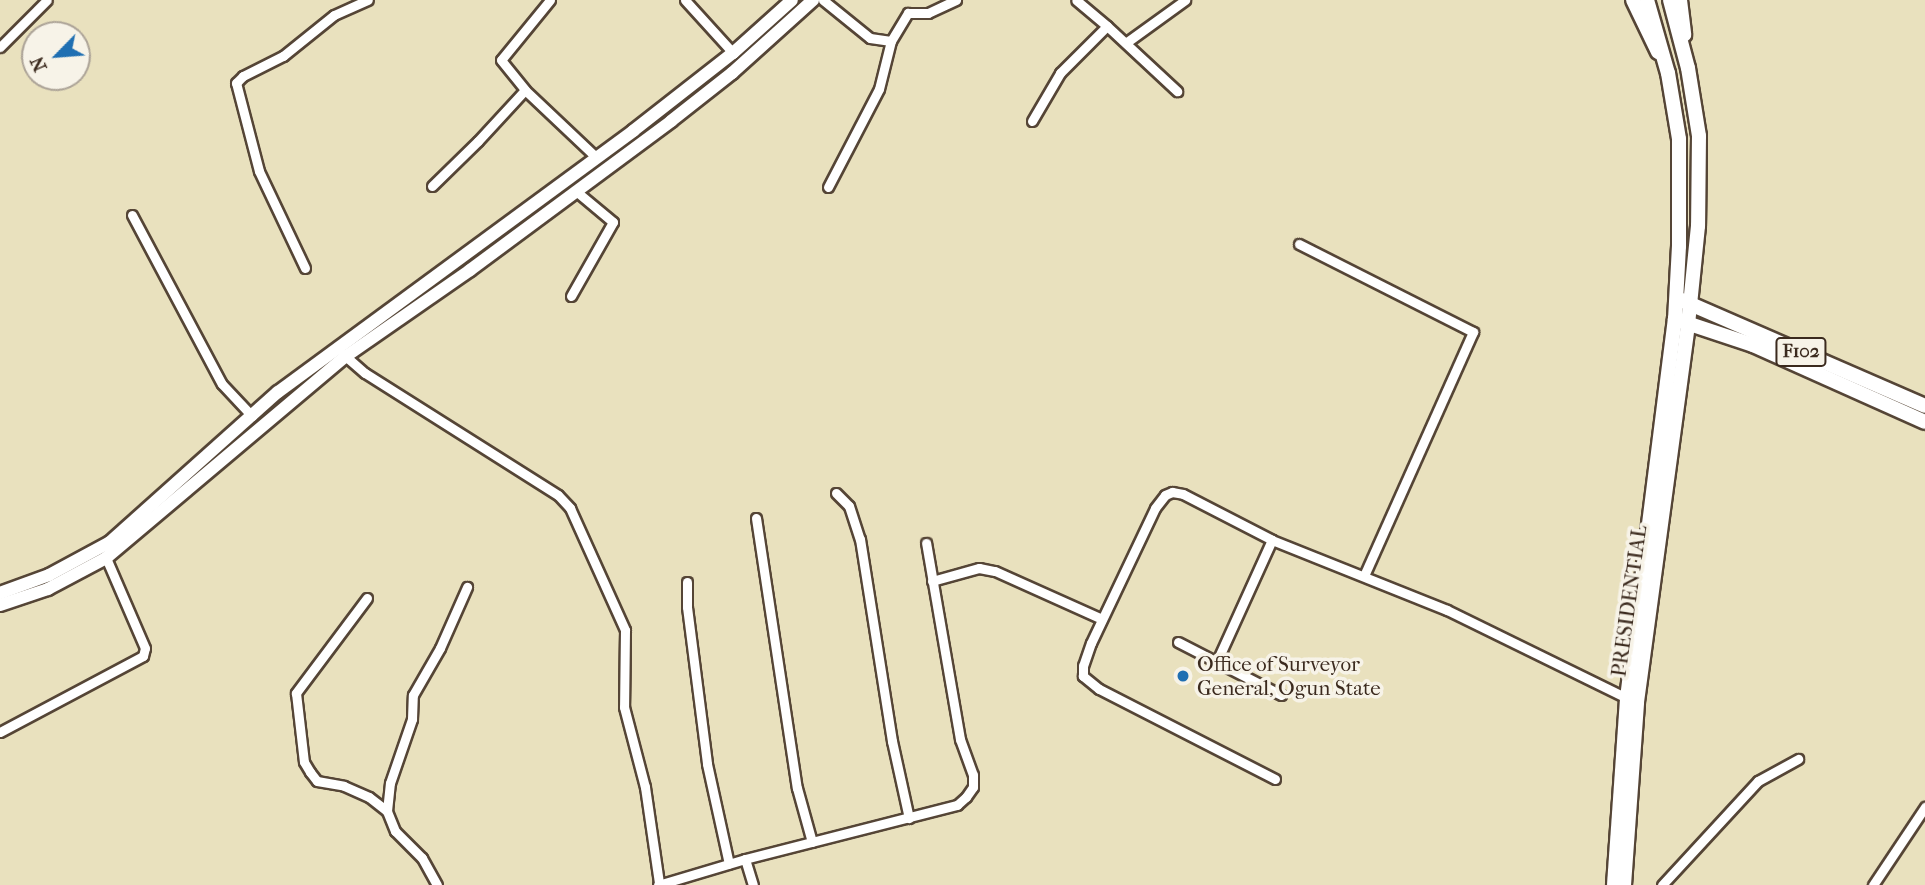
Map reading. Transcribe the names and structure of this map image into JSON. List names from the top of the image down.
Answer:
{
  "streets": {
    "main road": ["F102", "PRESIDENTIAL"]
  },
  "places": ["Office of Surveyor General, Ogun State"],
  "north": "bottom left"
}
